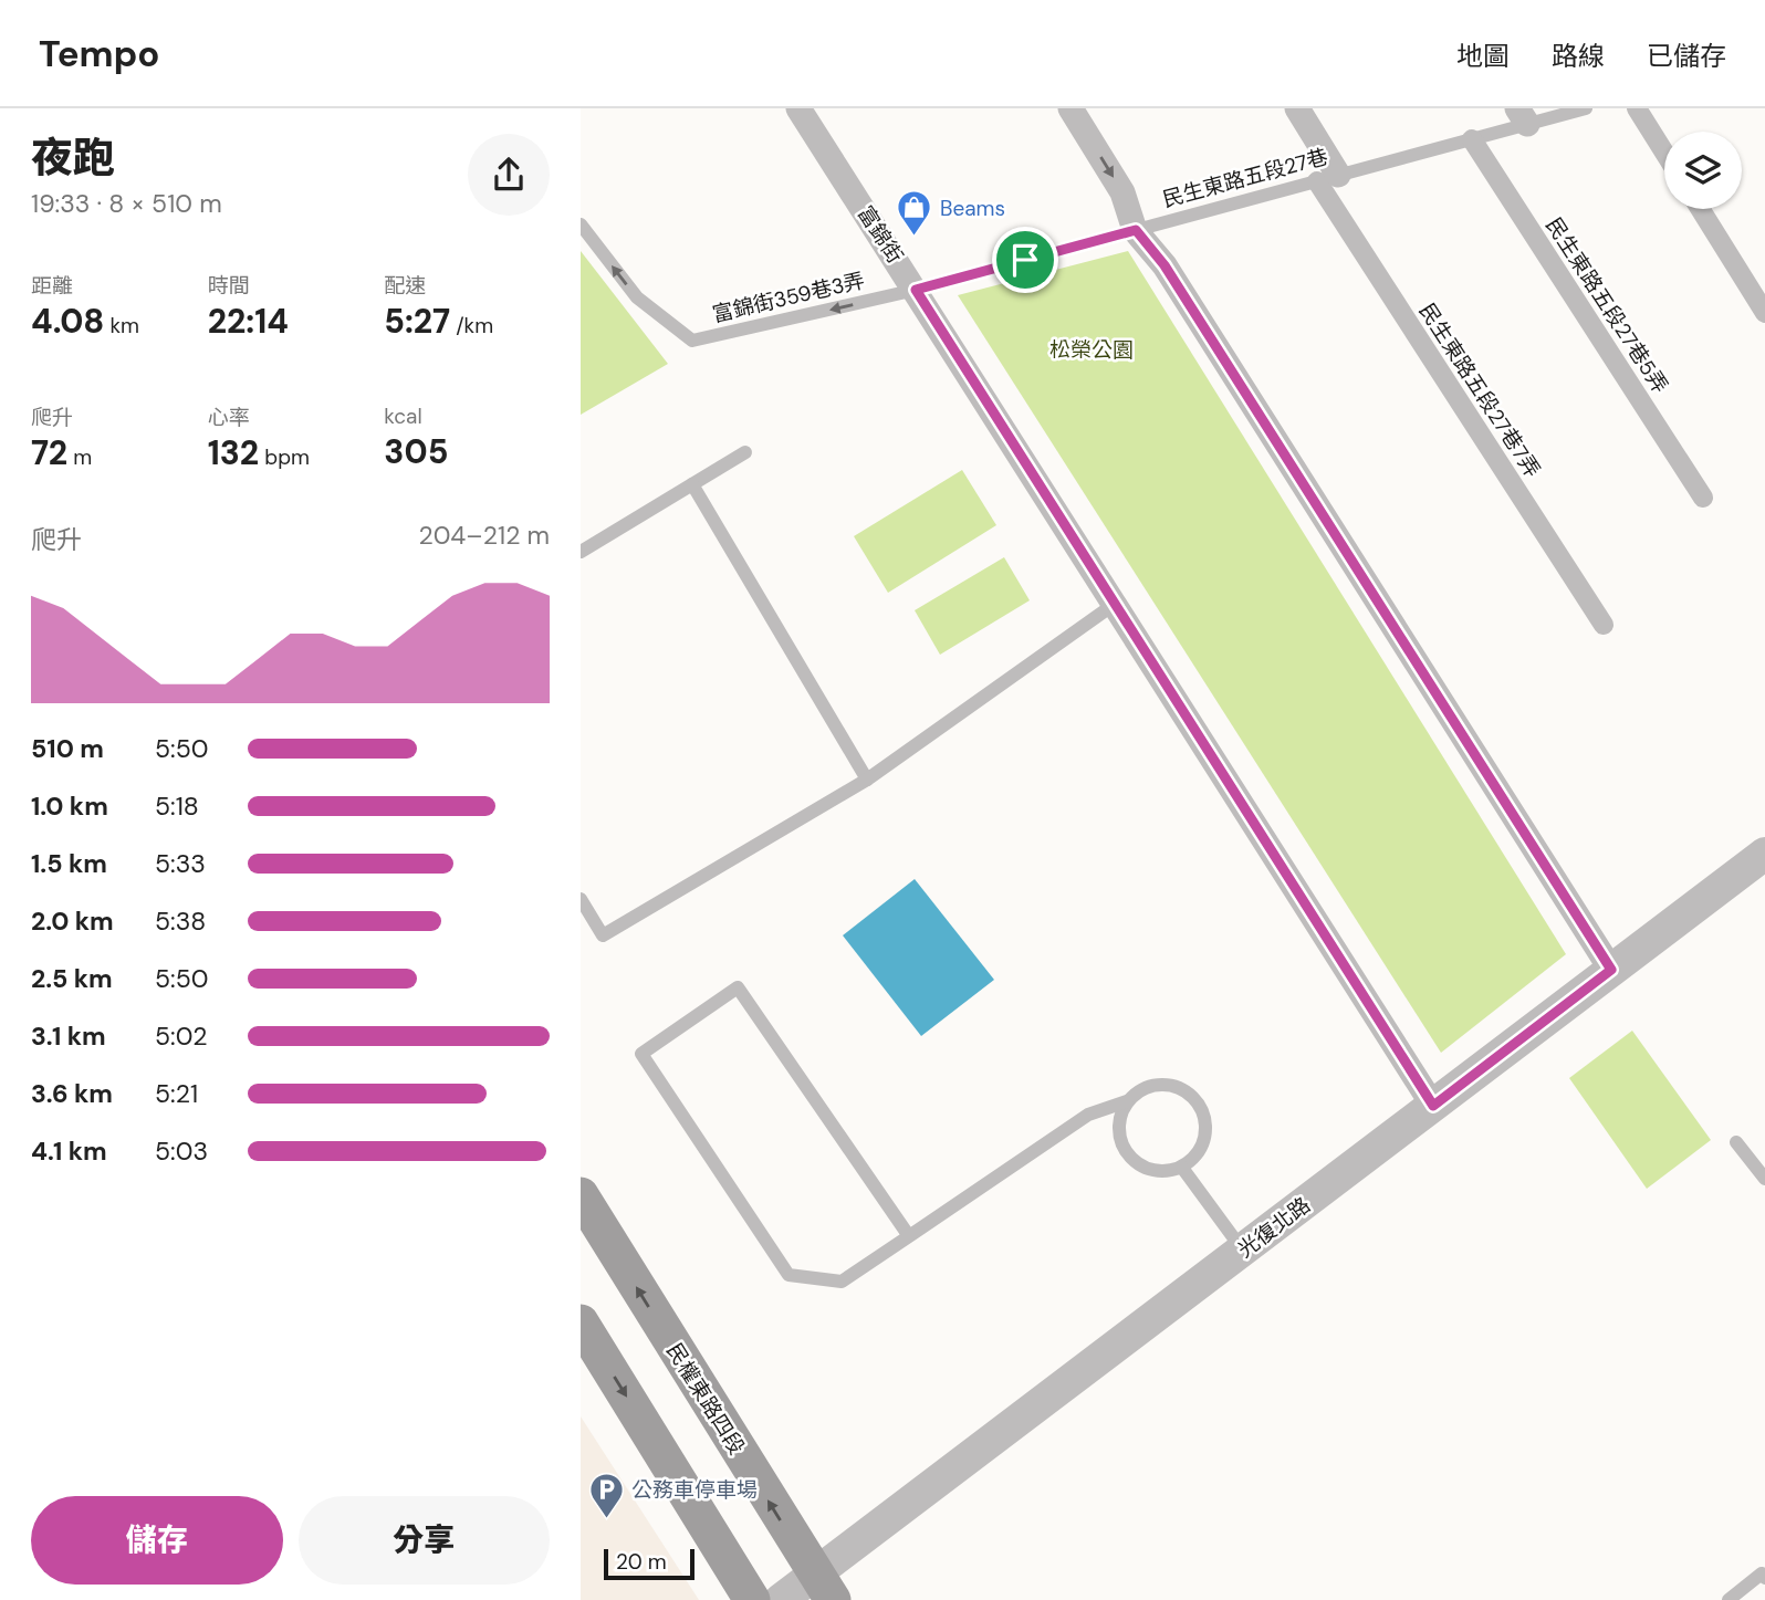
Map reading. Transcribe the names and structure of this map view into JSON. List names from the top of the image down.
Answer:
{
  "streets": {
    "main road": ["民權東路四段"],
    "street": [
      "富錦街",
      "民生東路五段27巷5弄",
      "民生東路五段27巷7弄",
      "光復北路"
    ],
    "lane": ["民生東路五段27巷", "富錦街359巷3弄"]
  },
  "crossings": [
    ["民生東路五段27巷", "富錦街"],
    ["民生東路五段27巷", "富錦街359巷3弄"],
    ["民生東路五段27巷", "民生東路五段27巷5弄"],
    ["民生東路五段27巷", "民生東路五段27巷7弄"],
    ["富錦街", "富錦街359巷3弄"],
    ["富錦街", "光復北路"],
    ["光復北路", "民權東路四段"]
  ],
  "one_way": ["富錦街359巷3弄"],
  "parks": ["松榮公園"],
  "places": {
    "shop": ["Beams"],
    "parking": ["公務車停車場"]
  },
  "scale_bar": "20 m",
  "page": {
    "header": "Tempo",
    "nav": ["地圖", "路線", "已儲存"],
    "heading": ["夜跑", "19:33 · 8 × 510 m"],
    "stats": [
      ["距離", "4.08 km"],
      ["時間", "22:14"],
      ["配速", "5:27 /km"],
      ["爬升", "72 m"],
      ["心率", "132 bpm"],
      ["kcal", "305"]
    ],
    "chart": ["爬升", "204–212 m"],
    "list": [
      {
        "name": "510 m",
        "note": "5:50"
      },
      {
        "name": "1.0 km",
        "note": "5:18"
      },
      {
        "name": "1.5 km",
        "note": "5:33"
      },
      {
        "name": "2.0 km",
        "note": "5:38"
      },
      {
        "name": "2.5 km",
        "note": "5:50"
      },
      {
        "name": "3.1 km",
        "note": "5:02"
      },
      {
        "name": "3.6 km",
        "note": "5:21"
      },
      {
        "name": "4.1 km",
        "note": "5:03"
      }
    ],
    "buttons": ["儲存", "分享"],
    "scale": "20 m"
  }
}
